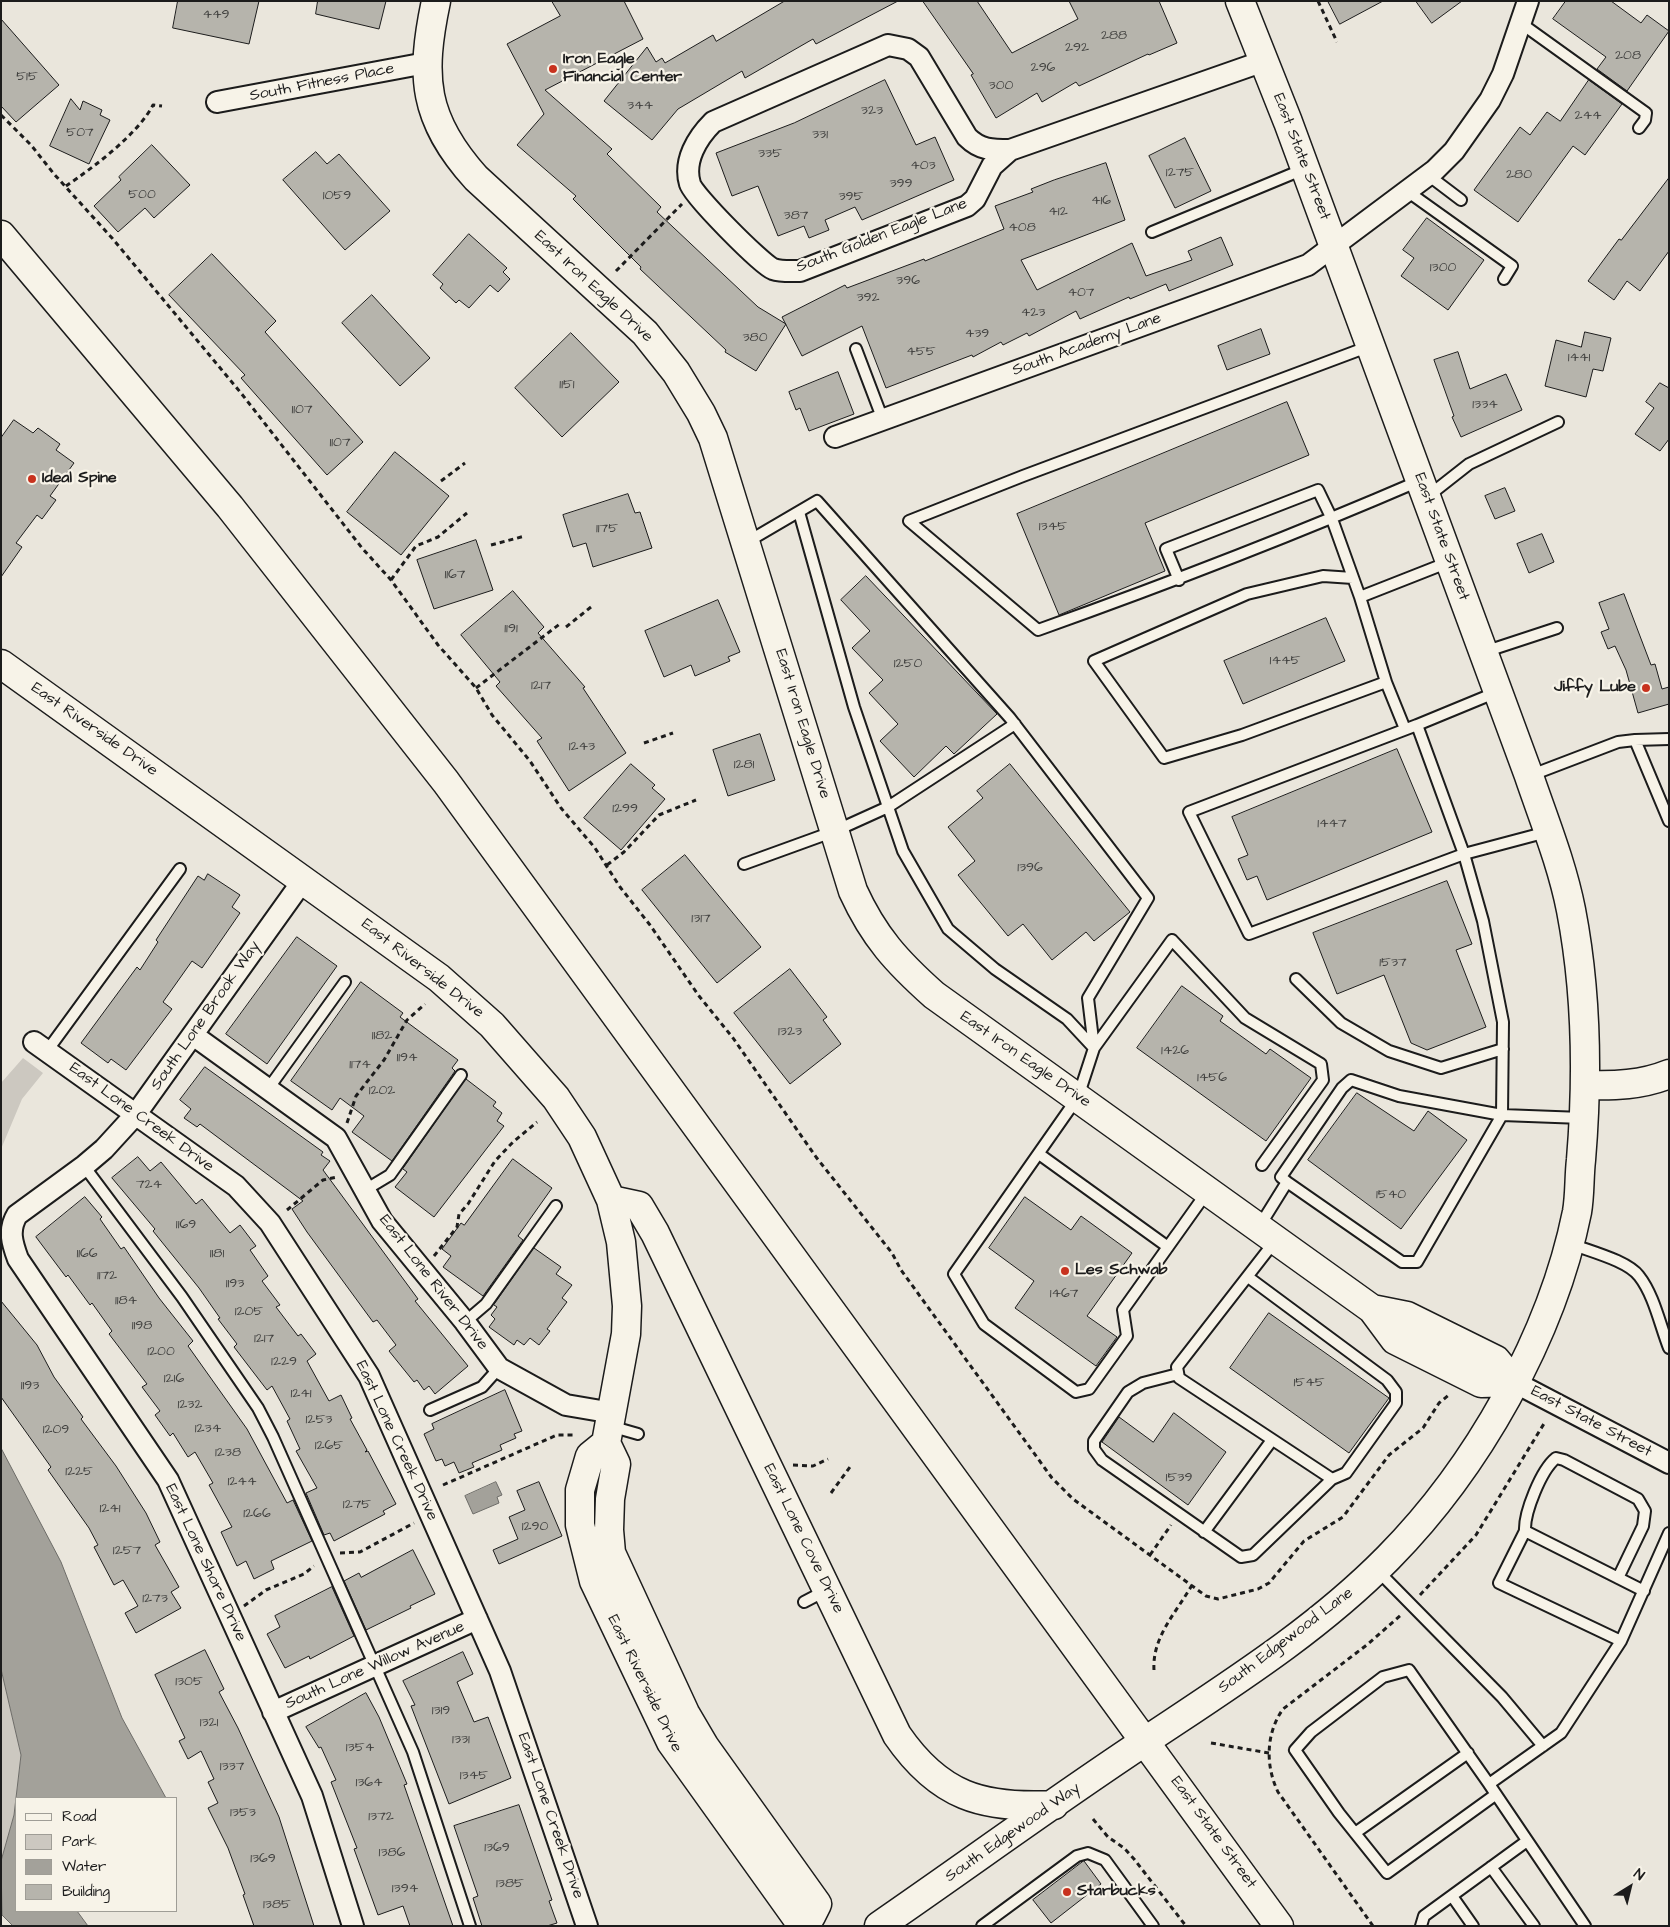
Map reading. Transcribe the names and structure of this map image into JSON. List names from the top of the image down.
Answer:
{
  "streets": {
    "main road": [
      "East State Street",
      "East Iron Eagle Drive",
      "East Riverside Drive",
      "East Lone Cove Drive",
      "South Edgewood Lane",
      "South Edgewood Way"
    ],
    "street": [
      "South Fitness Place",
      "South Golden Eagle Lane",
      "South Academy Lane",
      "South Lone Brook Way",
      "East Lone Creek Drive",
      "East Lone River Drive",
      "East Lone Shore Drive",
      "South Lone Willow Avenue"
    ]
  },
  "crossings": [
    ["South Fitness Place", "East Iron Eagle Drive"],
    ["East State Street", "South Golden Eagle Lane"],
    ["East State Street", "East Iron Eagle Drive"],
    ["East State Street", "South Academy Lane"],
    ["East State Street", "South Edgewood Lane"],
    ["East State Street", "South Edgewood Way"],
    ["East Iron Eagle Drive", "South Edgewood Lane"],
    ["East Riverside Drive", "South Lone Brook Way"],
    ["East Riverside Drive", "East Lone River Drive"],
    ["East Riverside Drive", "East Lone Cove Drive"],
    ["South Lone Brook Way", "East Lone Creek Drive"],
    ["South Lone Brook Way", "East Lone River Drive"],
    ["South Lone Brook Way", "East Lone Shore Drive"],
    ["East Lone Creek Drive", "South Lone Willow Avenue"],
    ["East Lone Cove Drive", "South Edgewood Way"],
    ["East Lone Shore Drive", "South Lone Willow Avenue"],
    ["South Edgewood Lane", "South Edgewood Way"]
  ],
  "places": [
    "Iron Eagle Financial Center",
    "Ideal Spine",
    "Jiffy Lube",
    "Les Schwab",
    "Starbucks"
  ],
  "house_numbers": [
    "449",
    "288",
    "292",
    "208",
    "296",
    "515",
    "300",
    "344",
    "323",
    "244",
    "507",
    "331",
    "335",
    "403",
    "1275",
    "280",
    "399",
    "500",
    "1059",
    "395",
    "416",
    "412",
    "387",
    "408",
    "1300",
    "396",
    "407",
    "392",
    "423",
    "439",
    "380",
    "455",
    "1441",
    "1151",
    "1334",
    "1107",
    "1107",
    "1345",
    "1175",
    "1167",
    "1191",
    "1445",
    "1250",
    "1217",
    "1243",
    "1281",
    "1299",
    "1447",
    "1396",
    "1317",
    "1537",
    "1323",
    "1182",
    "1426",
    "1194",
    "1174",
    "1456",
    "1202",
    "724",
    "1540",
    "1169",
    "1166",
    "1181",
    "1172",
    "1193",
    "1467",
    "1184",
    "1205",
    "1198",
    "1217",
    "1200",
    "1229",
    "1216",
    "1545",
    "1193",
    "1241",
    "1232",
    "1253",
    "1234",
    "1209",
    "1265",
    "1238",
    "1225",
    "1539",
    "1244",
    "1275",
    "1241",
    "1266",
    "1290",
    "1257",
    "1273",
    "1305",
    "1319",
    "1321",
    "1331",
    "1354",
    "1337",
    "1345",
    "1364",
    "1353",
    "1372",
    "1369",
    "1386",
    "1369",
    "1385",
    "1394",
    "1385"
  ],
  "legend": [
    "Road",
    "Park",
    "Water",
    "Building"
  ],
  "north": "top right"
}
